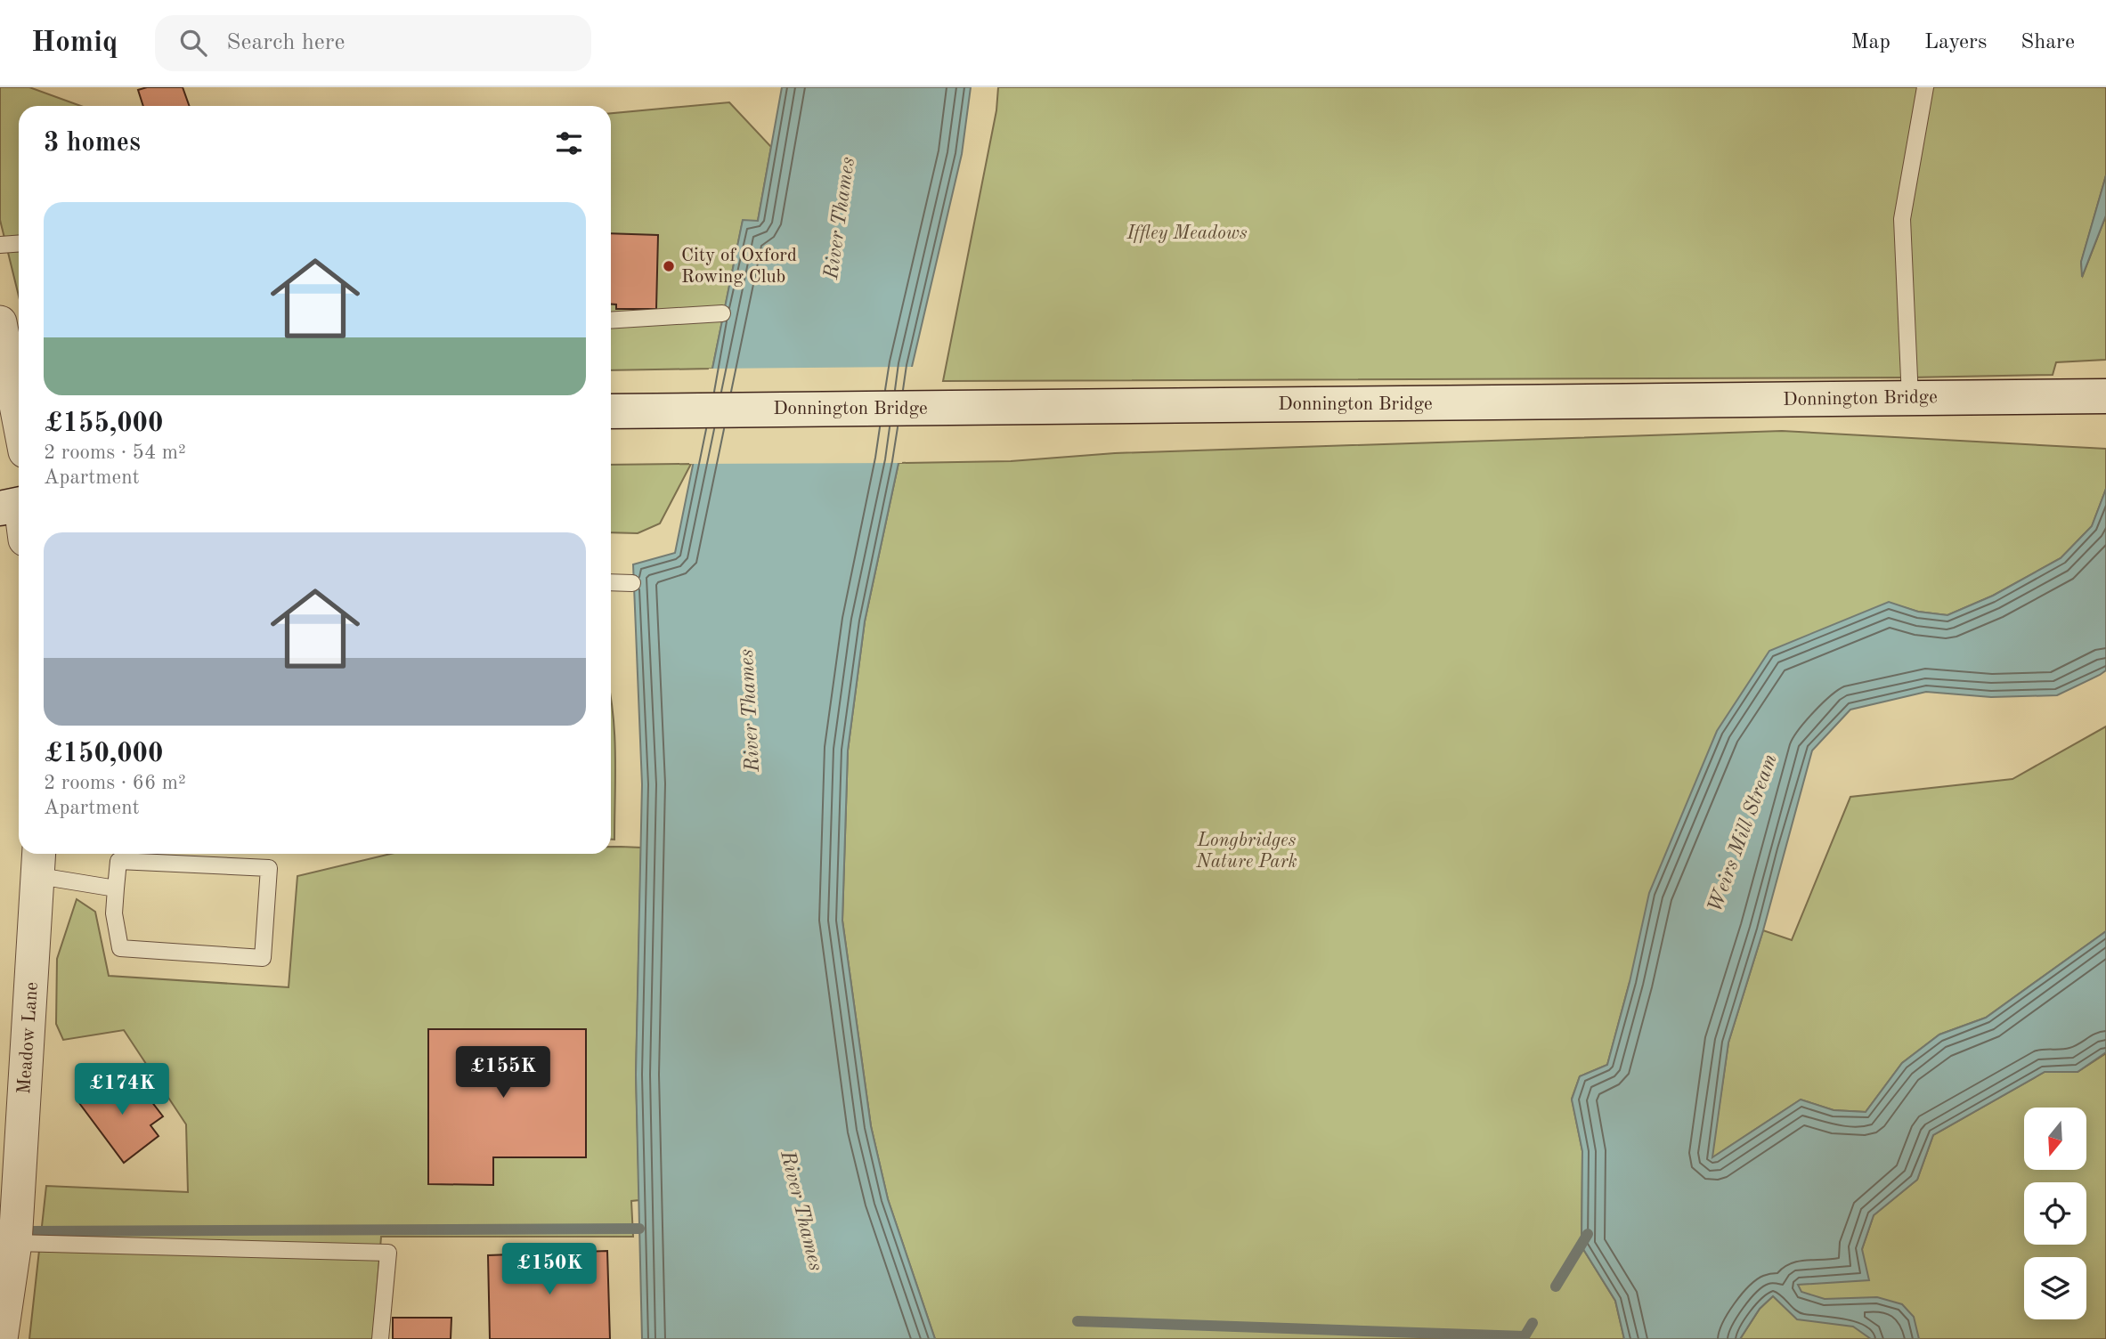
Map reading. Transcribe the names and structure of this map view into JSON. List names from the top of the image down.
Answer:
{
  "streets": {
    "main road": ["Donnington Bridge"],
    "street": ["Meadow Lane"]
  },
  "water": ["River Thames", "Weirs Mill Stream"],
  "parks": ["Iffley Meadows", "Longbridges Nature Park"],
  "places": ["City of Oxford Rowing Club"],
  "north": "bottom",
  "page": {
    "header": "Homiq",
    "search": "Search here",
    "nav": ["Map", "Layers", "Share"],
    "heading": "3 homes",
    "list": [
      {
        "name": "£155,000",
        "note": "2 rooms · 54 m² · Apartment"
      },
      {
        "name": "£150,000",
        "note": "2 rooms · 66 m² · Apartment"
      }
    ],
    "price": ["£155K", "£174K", "£150K"]
  }
}
